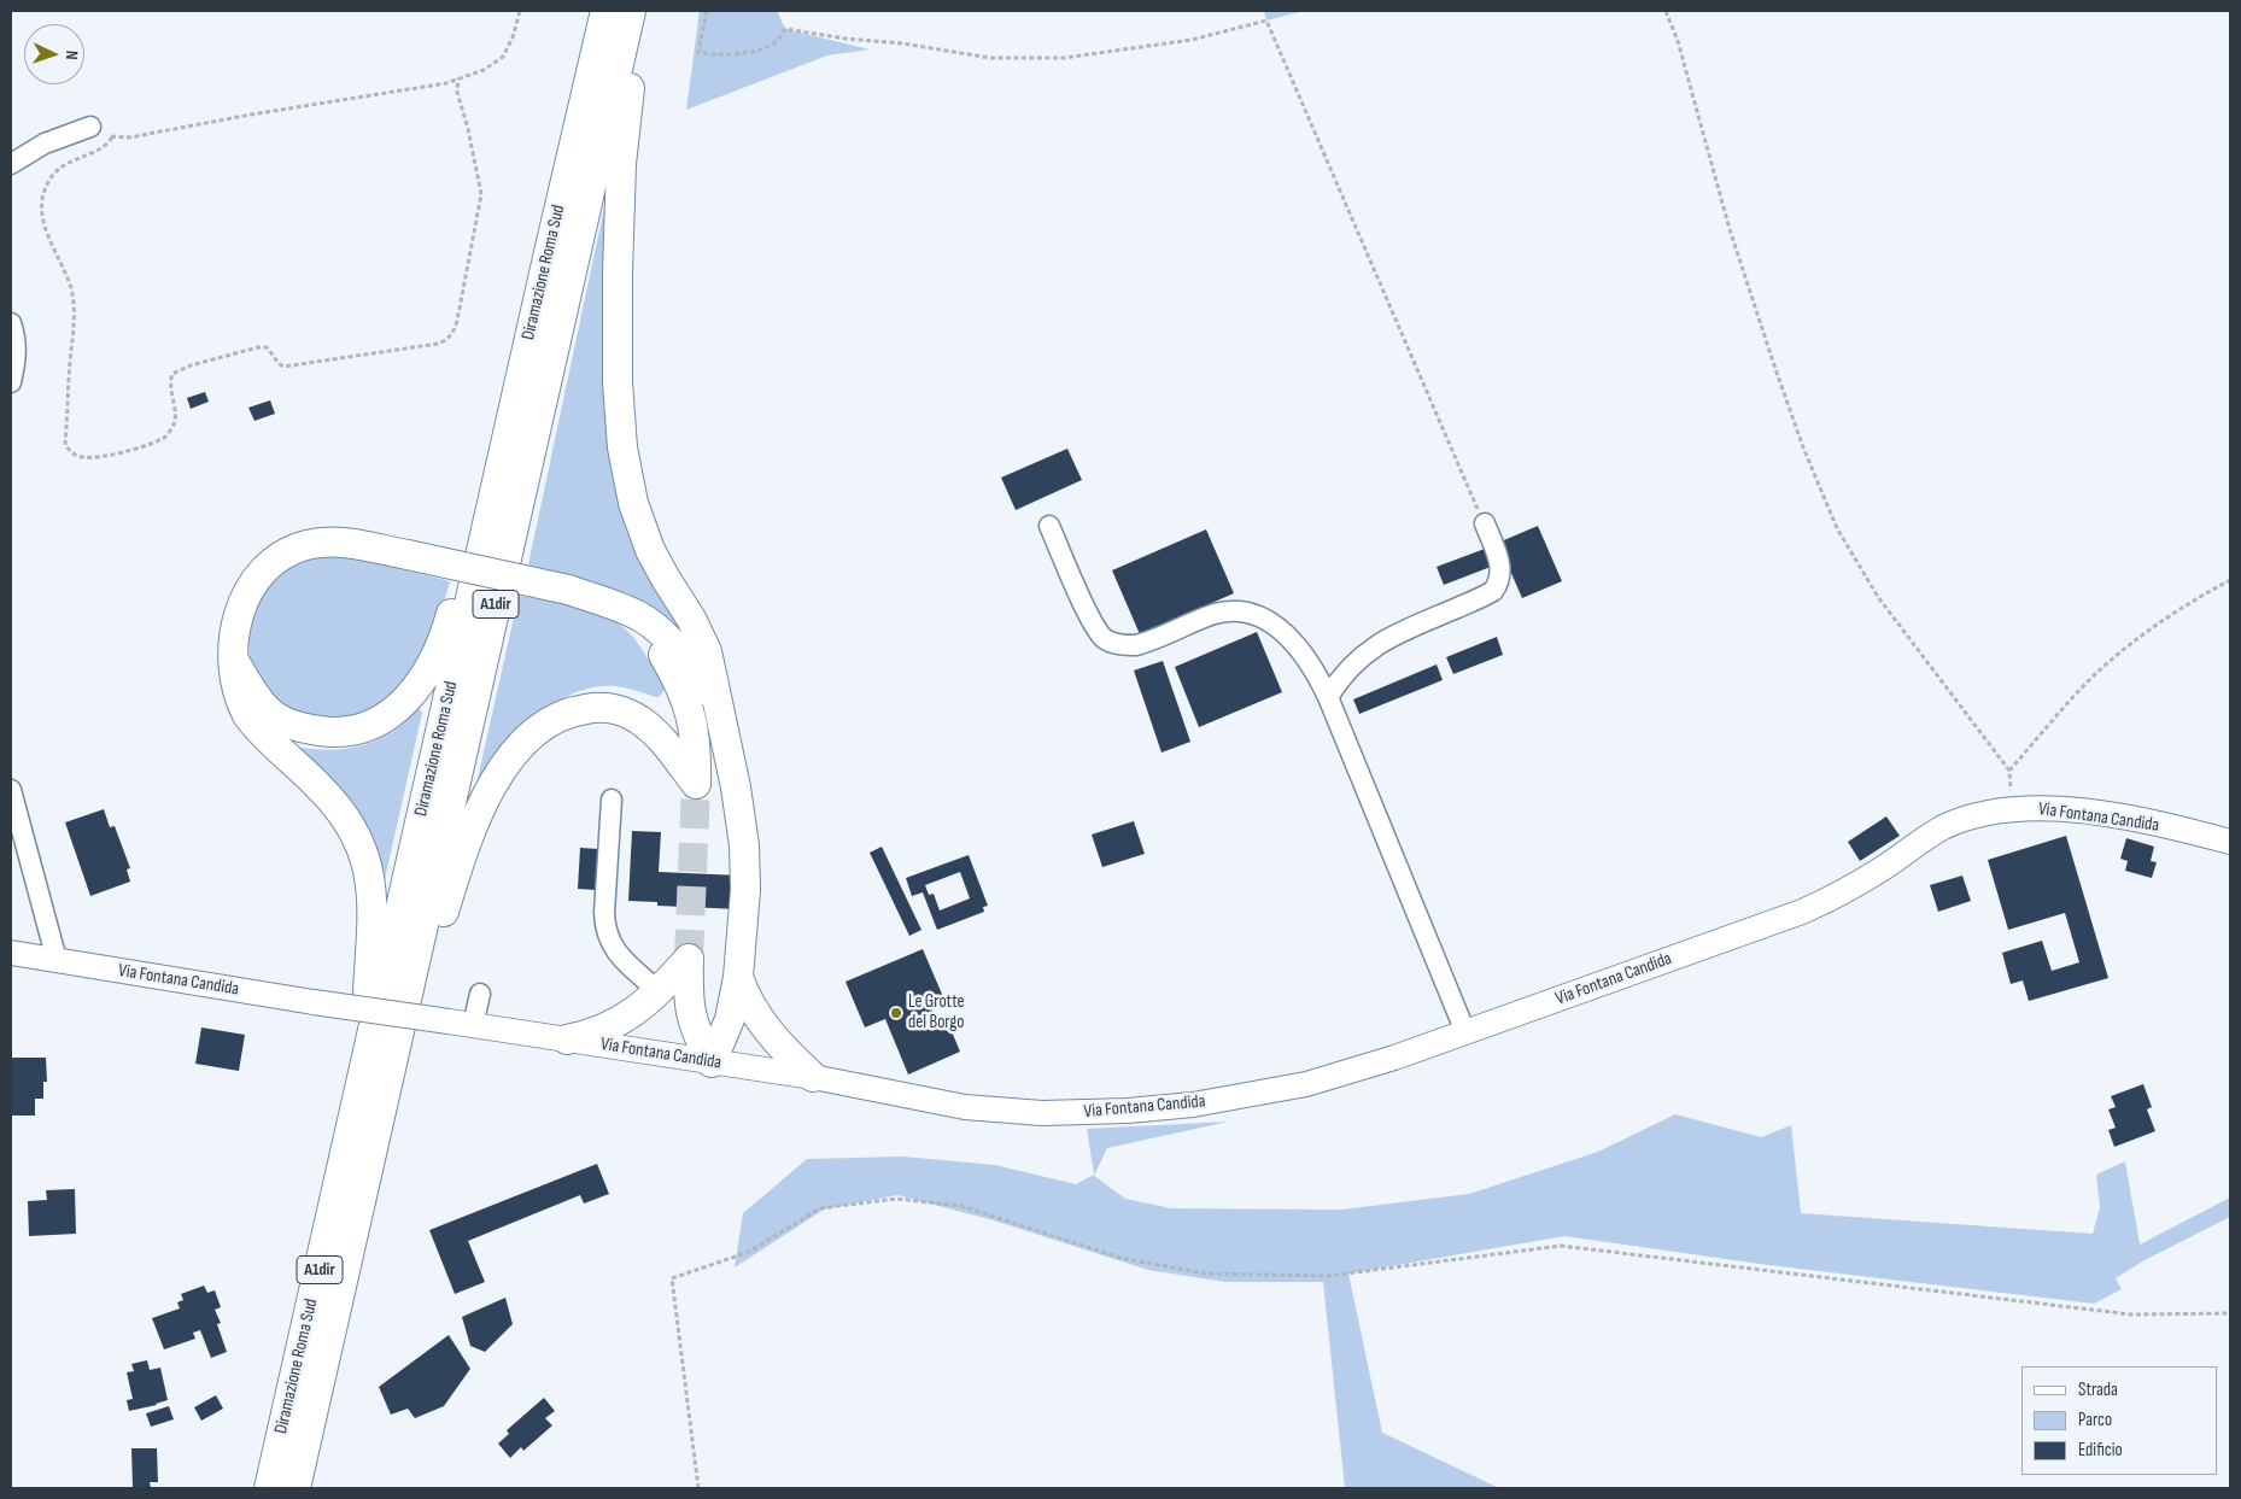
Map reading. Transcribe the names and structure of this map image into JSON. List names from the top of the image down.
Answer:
{
  "streets": {
    "highway": ["Diramazione Roma Sud", "A1dir"],
    "main road": ["Via Fontana Candida"]
  },
  "places": ["Le Grotte del Borgo"],
  "legend": ["Strada", "Parco", "Edificio"],
  "north": "right"
}
